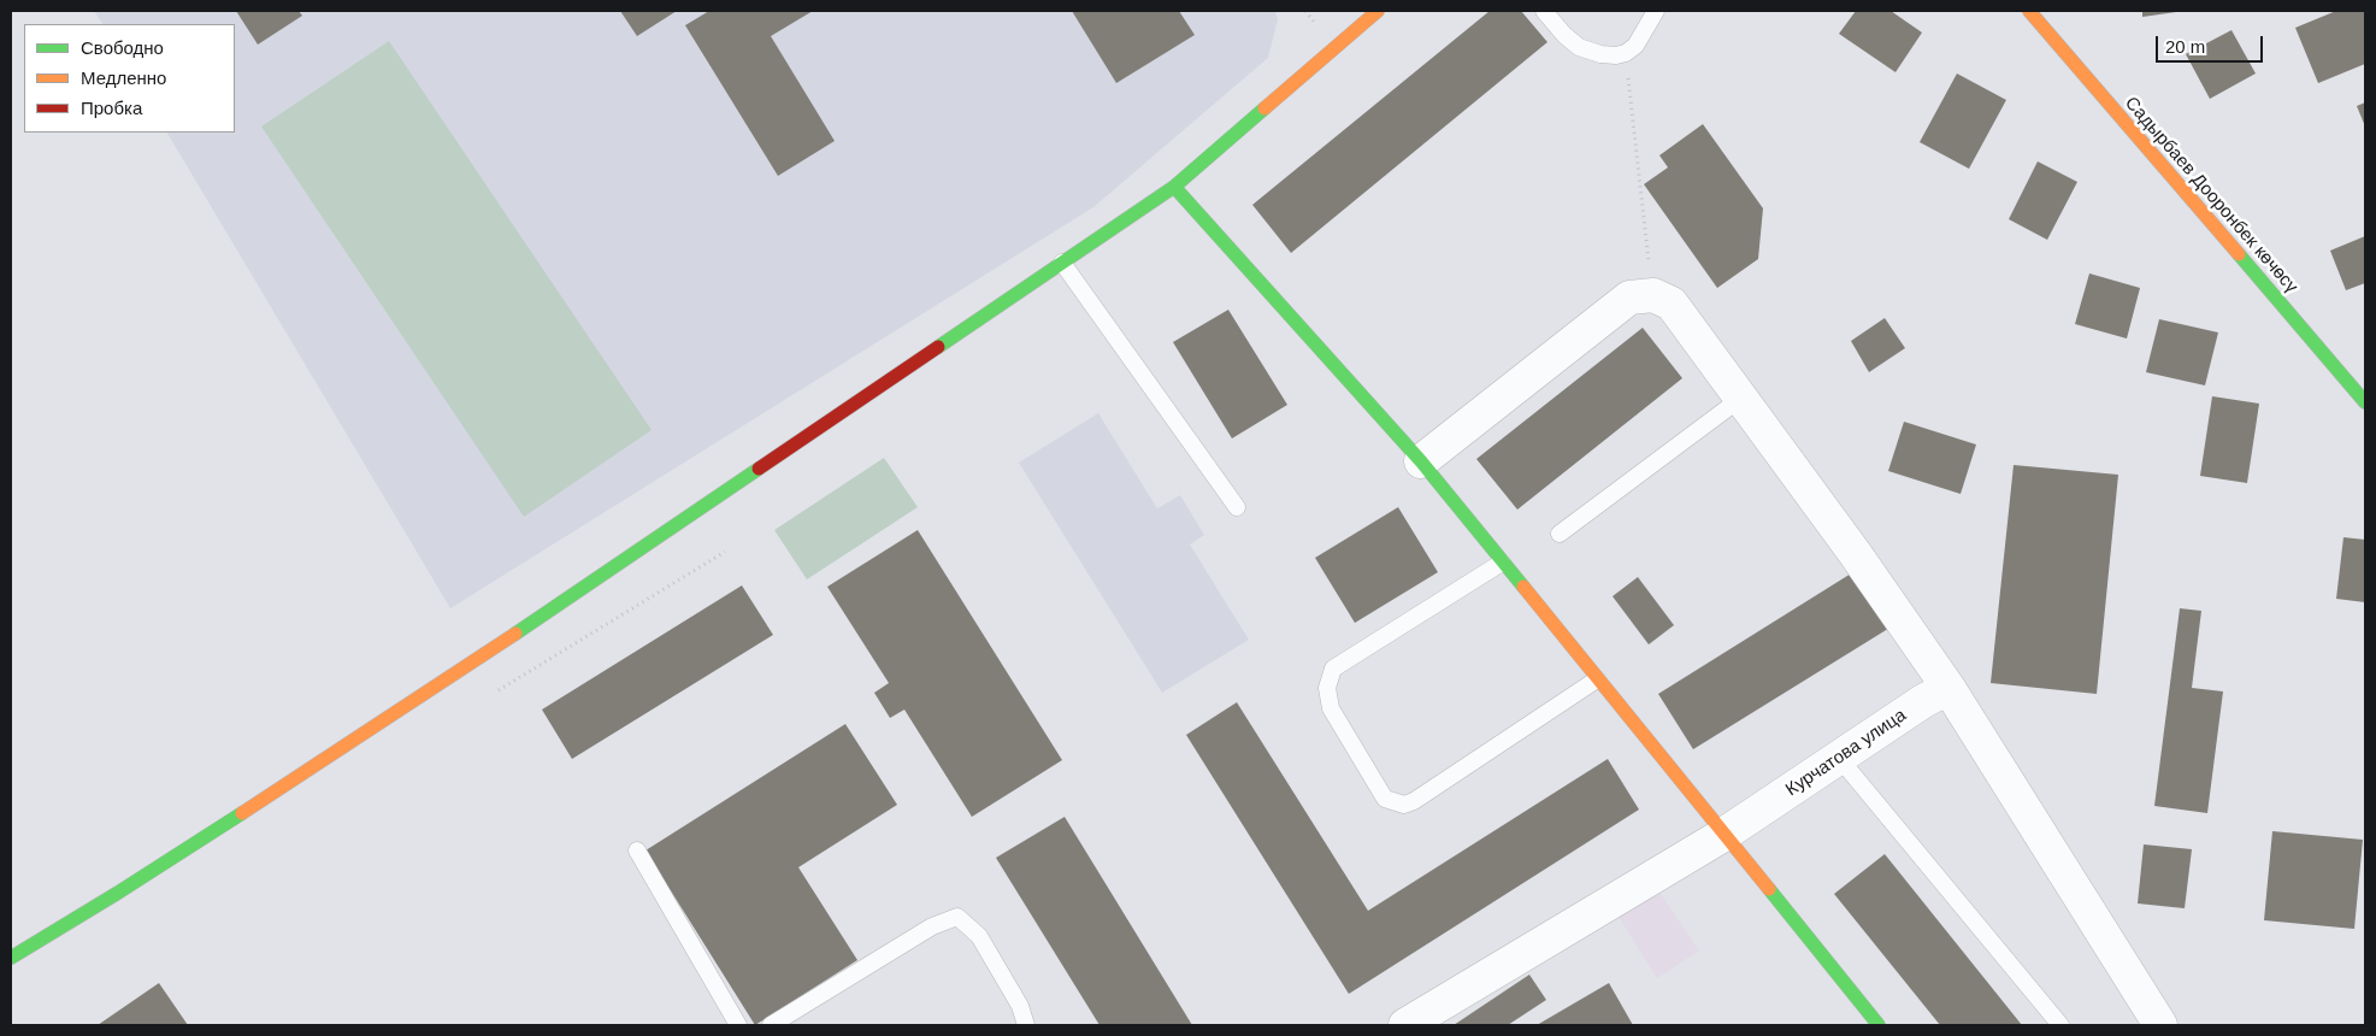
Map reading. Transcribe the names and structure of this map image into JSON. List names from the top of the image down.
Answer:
{
  "streets": {
    "street": ["Садырбаев Дооронбек көчөсү", "Курчатова улица"]
  },
  "legend": ["Свободно", "Медленно", "Пробка"],
  "scale_bar": "20 m"
}
